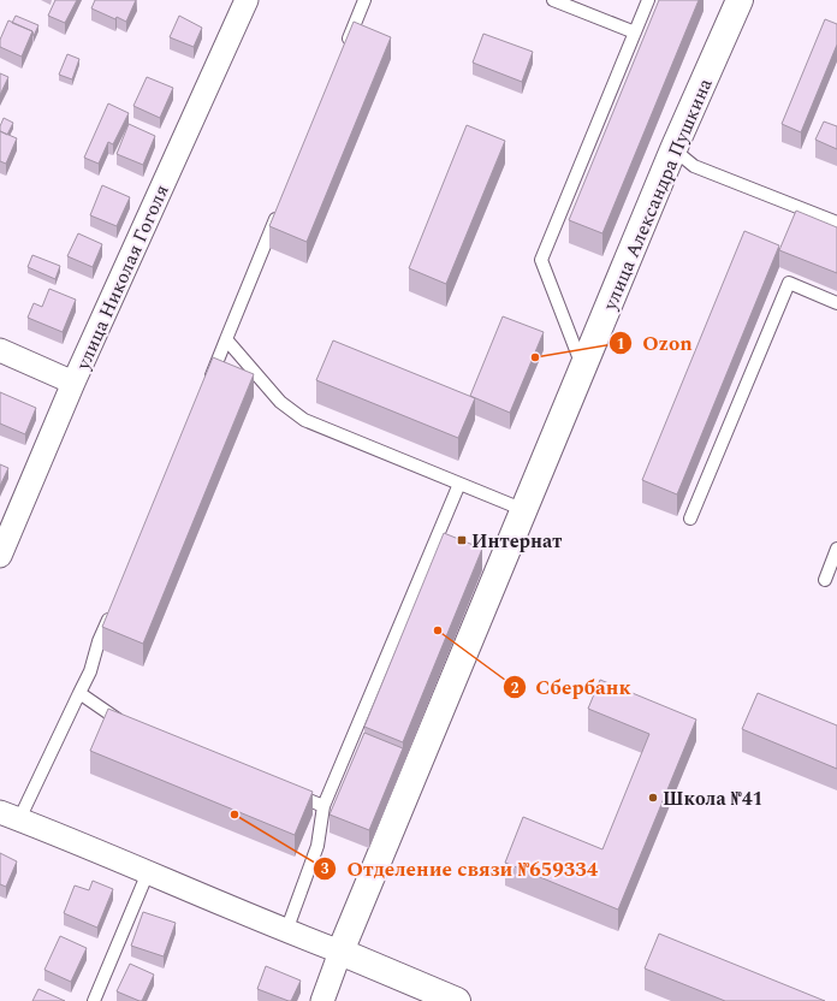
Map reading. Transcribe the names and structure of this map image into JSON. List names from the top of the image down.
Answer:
{
  "streets": {
    "main road": ["улица Александра Пушкина"],
    "street": ["улица Николая Гоголя"]
  },
  "places": {
    "other": [
      "Ozon",
      "Сбербанк",
      "Школа №41",
      "Отделение связи №659334"
    ],
    "transit": ["Интернат"]
  }
}
